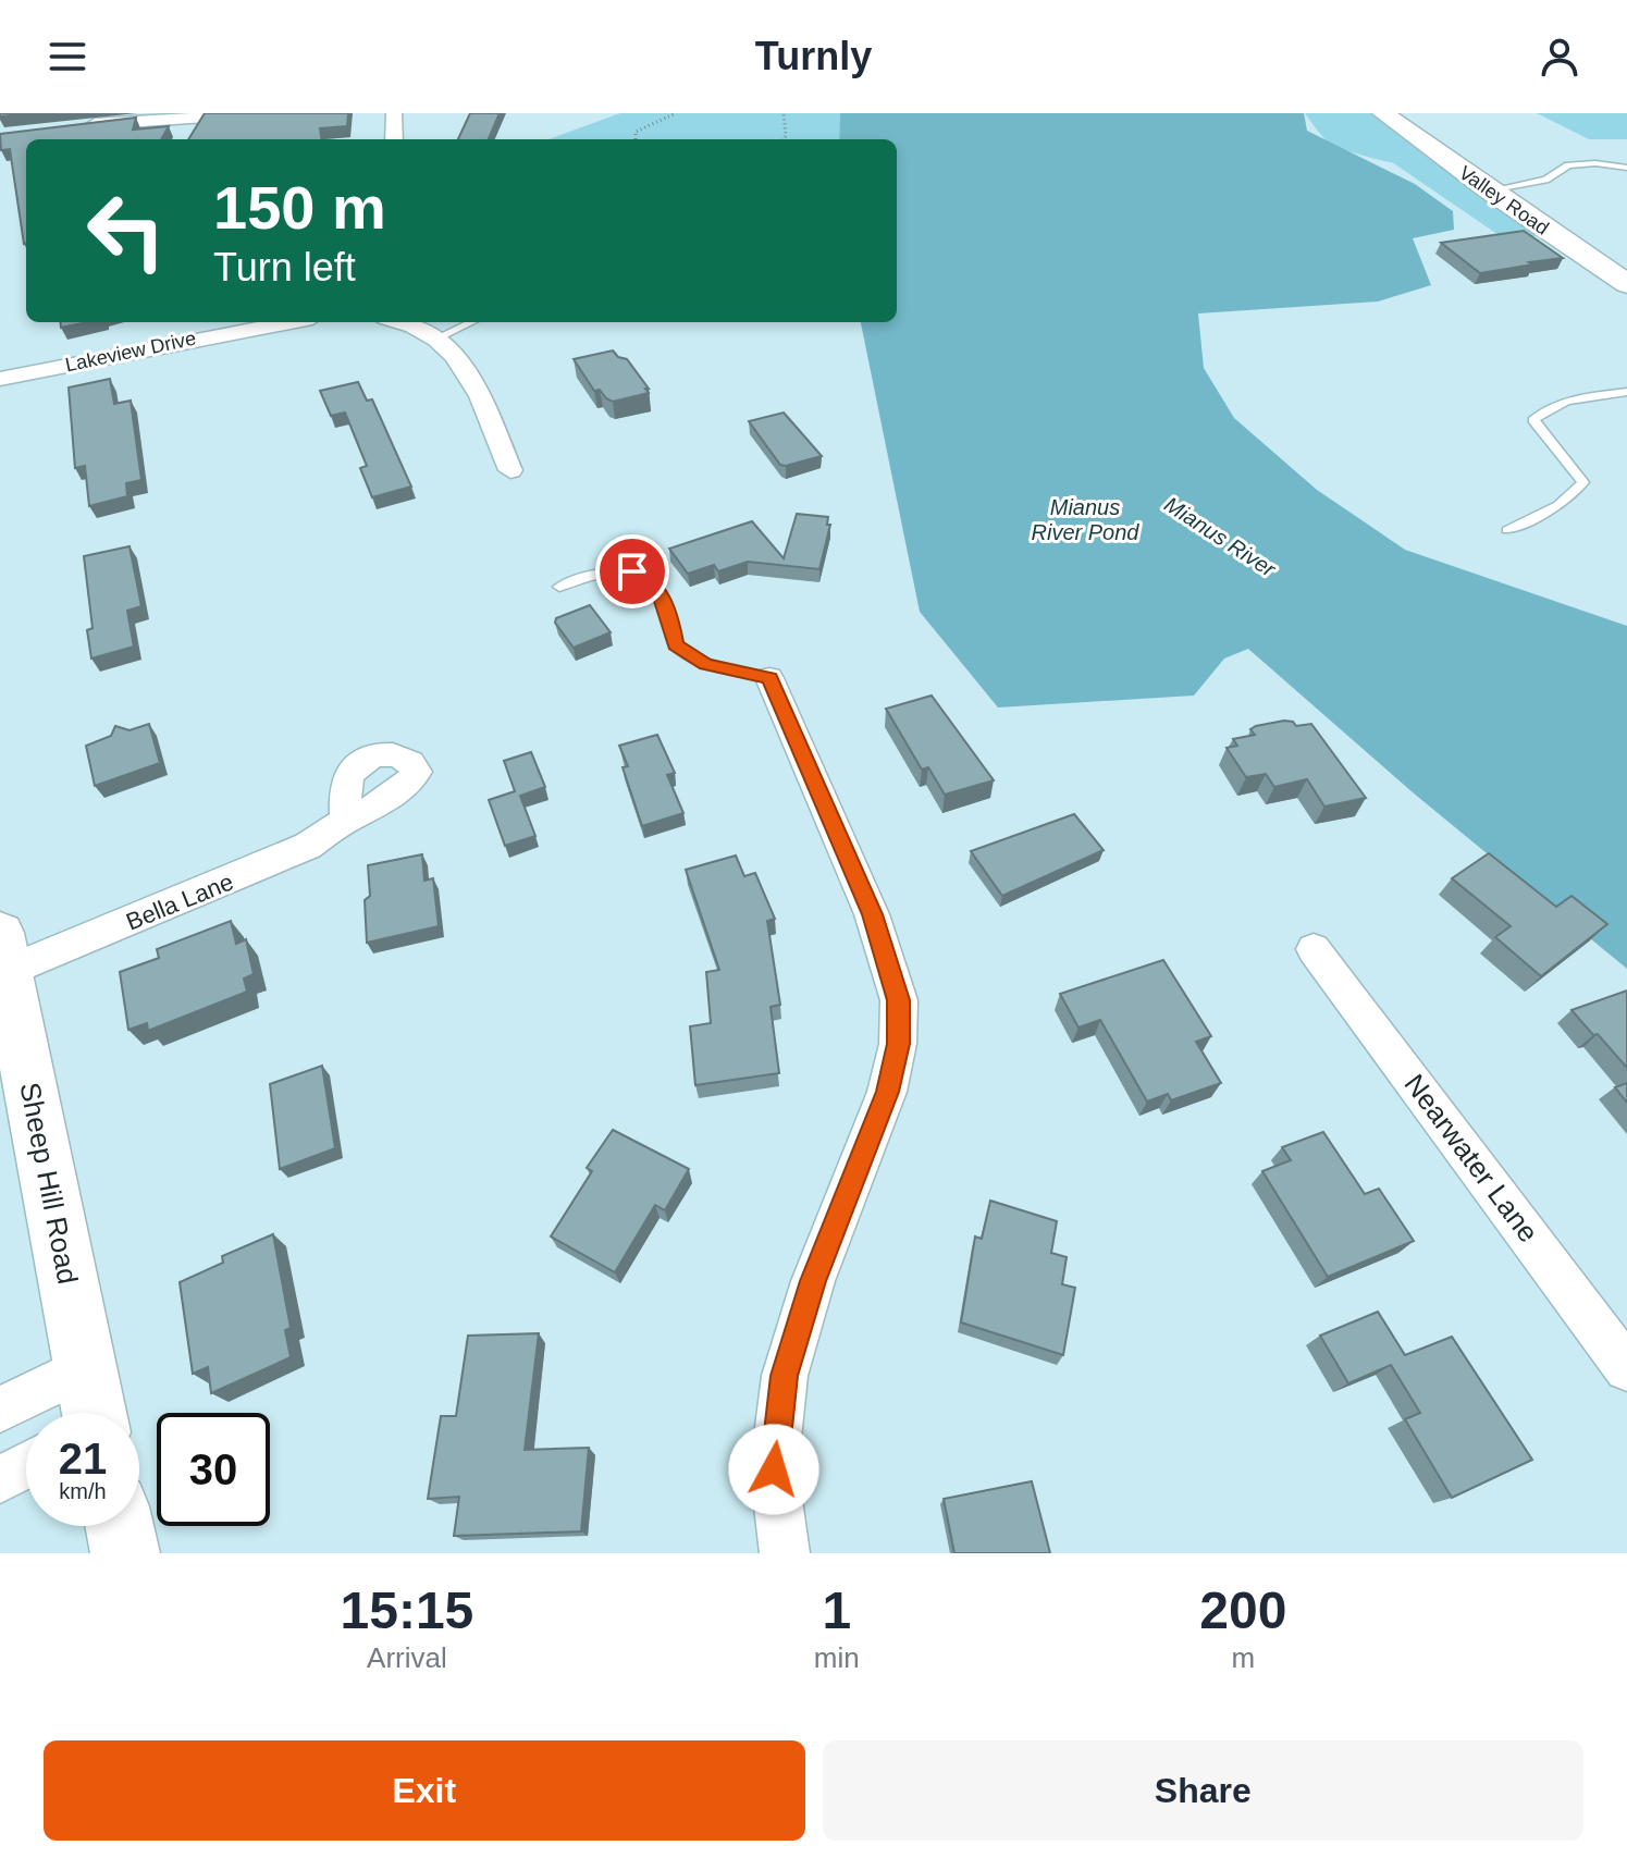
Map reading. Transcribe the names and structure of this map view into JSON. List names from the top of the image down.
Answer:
{
  "streets": {
    "main road": ["Valley Road", "Sheep Hill Road"],
    "street": ["Lakeview Drive", "Bella Lane", "Nearwater Lane"]
  },
  "crossings": [
    ["Bella Lane", "Sheep Hill Road"]
  ],
  "water": ["Mianus River Pond", "Mianus River"],
  "page": {
    "header": "Turnly",
    "turn": ["150 m", "Turn left"],
    "speed": "21 km/h",
    "limit": "30",
    "eta": [
      "15:15",
      "Arrival",
      "1",
      "min",
      "200",
      "m"
    ],
    "buttons": ["Exit", "Share"]
  }
}
